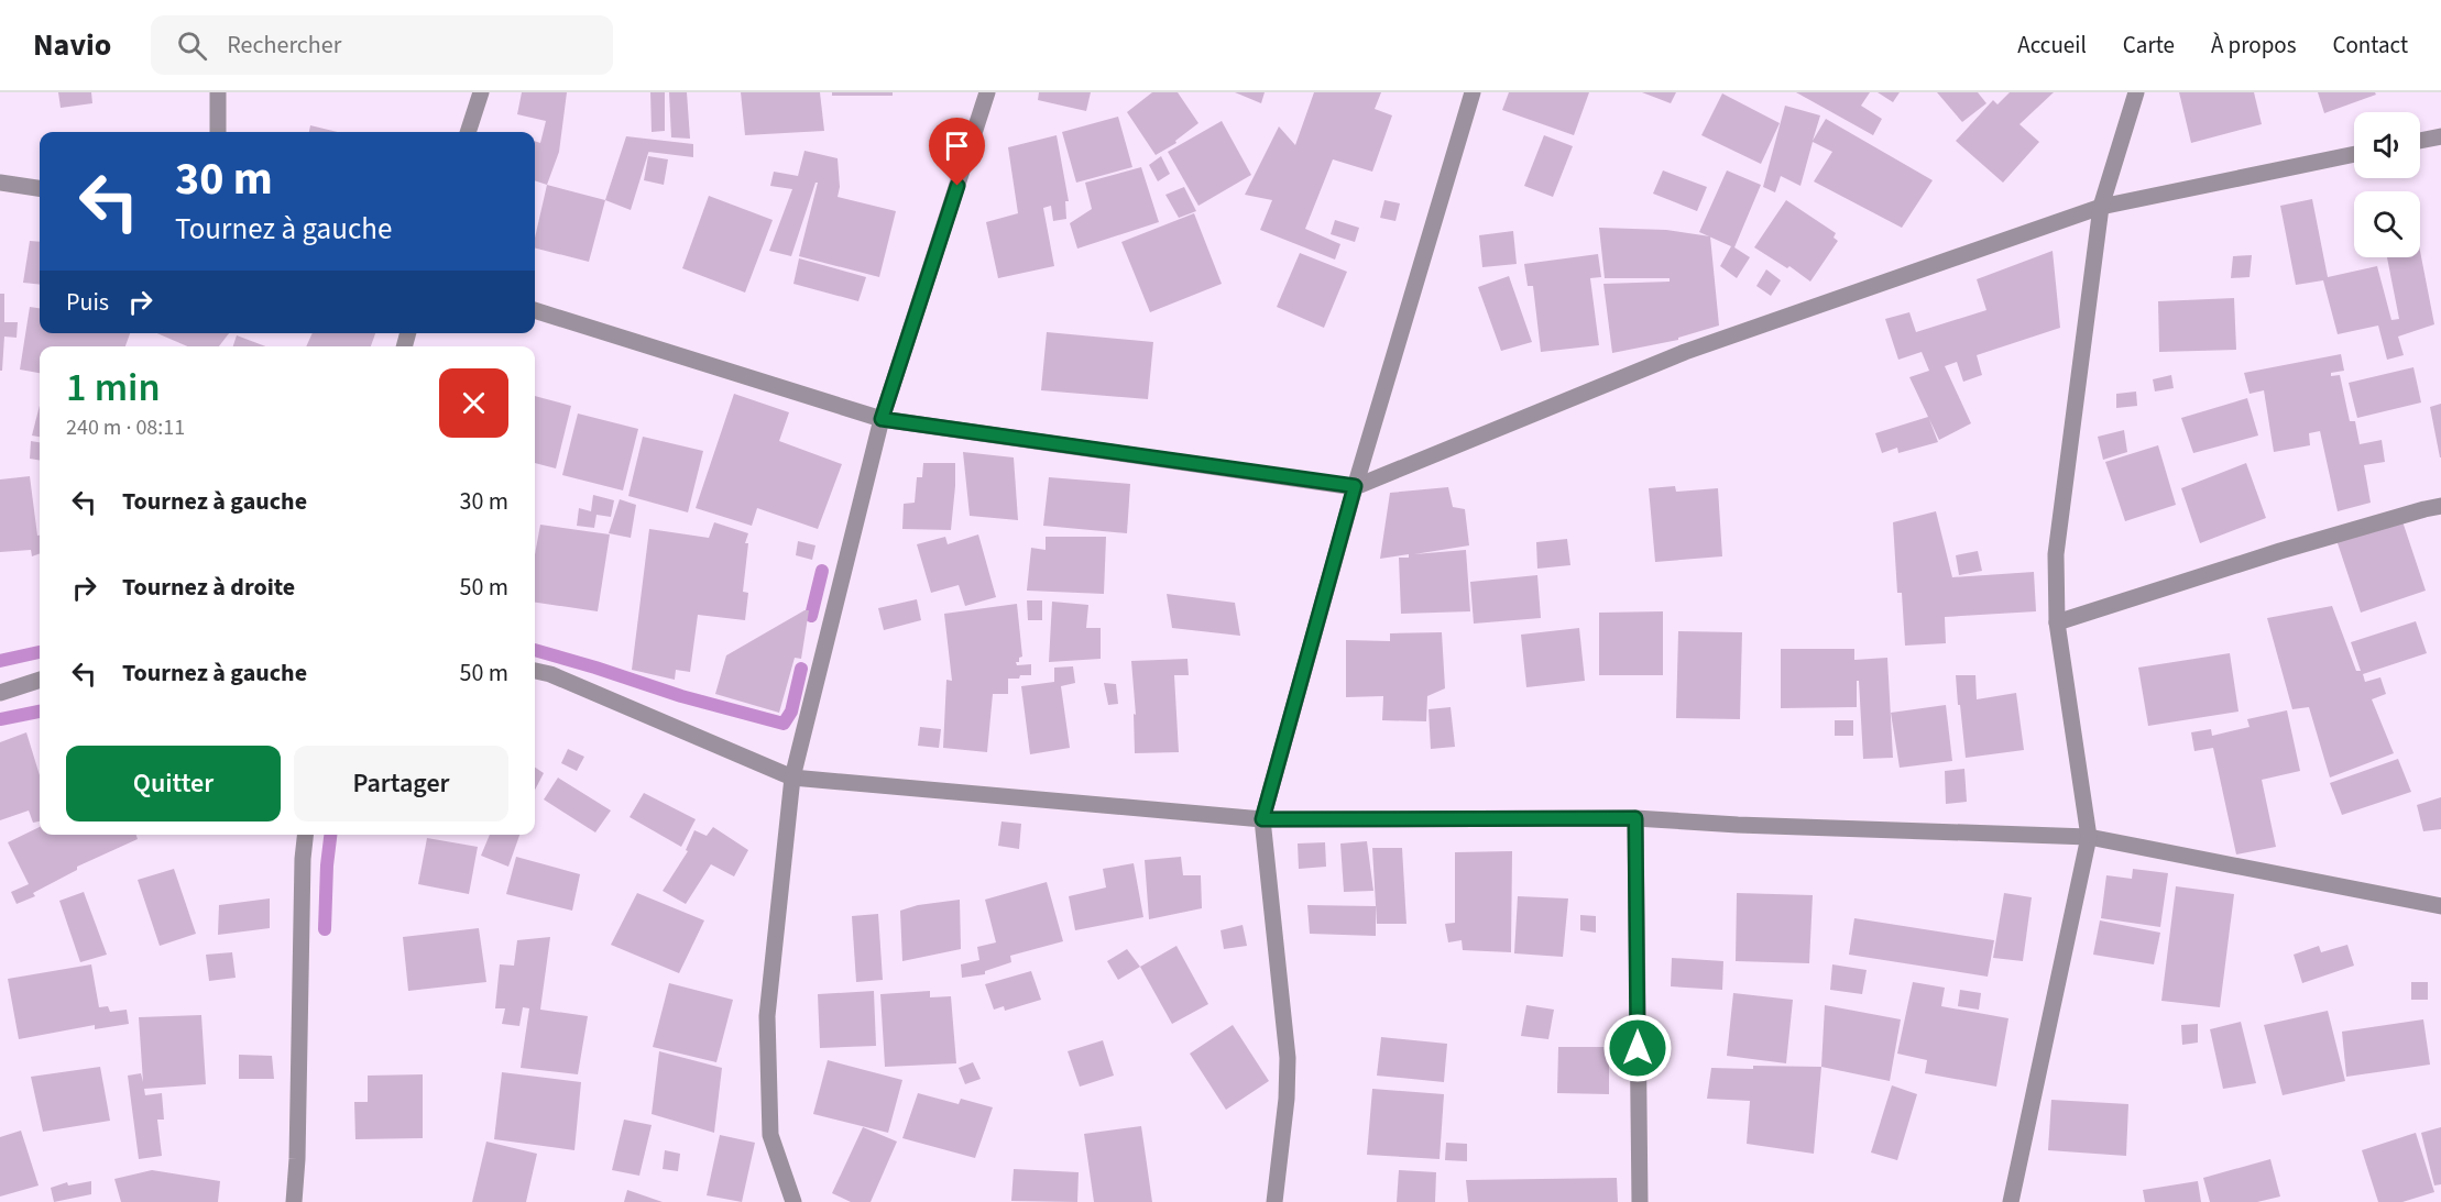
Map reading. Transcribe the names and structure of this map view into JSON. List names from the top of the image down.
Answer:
{
  "page": {
    "header": "Navio",
    "search": "Rechercher",
    "nav": [
      "Accueil",
      "Carte",
      "À propos",
      "Contact"
    ],
    "turn": ["30 m", "Tournez à gauche"],
    "then": "Puis",
    "heading": ["1 min", "240 m · 08:11"],
    "list": [
      {
        "name": "Tournez à gauche",
        "value": "30 m"
      },
      {
        "name": "Tournez à droite",
        "value": "50 m"
      },
      {
        "name": "Tournez à gauche",
        "value": "50 m"
      }
    ],
    "buttons": ["Quitter", "Partager"]
  }
}
